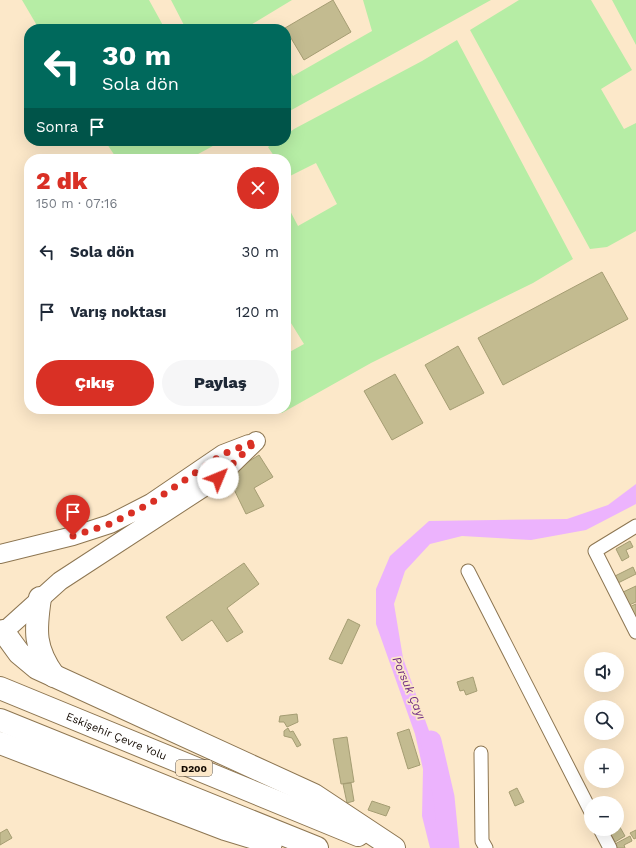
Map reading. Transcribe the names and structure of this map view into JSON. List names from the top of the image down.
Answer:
{
  "streets": {
    "highway": ["Eskişehir Çevre Yolu", "D200"]
  },
  "water": ["Porsuk Çayı"],
  "page": {
    "turn": ["30 m", "Sola dön"],
    "then": "Sonra",
    "heading": ["2 dk", "150 m · 07:16"],
    "list": [
      {
        "name": "Sola dön",
        "value": "30 m"
      },
      {
        "name": "Varış noktası",
        "value": "120 m"
      }
    ],
    "buttons": ["Çıkış", "Paylaş"],
    "map_buttons": ["+", "−"]
  }
}
